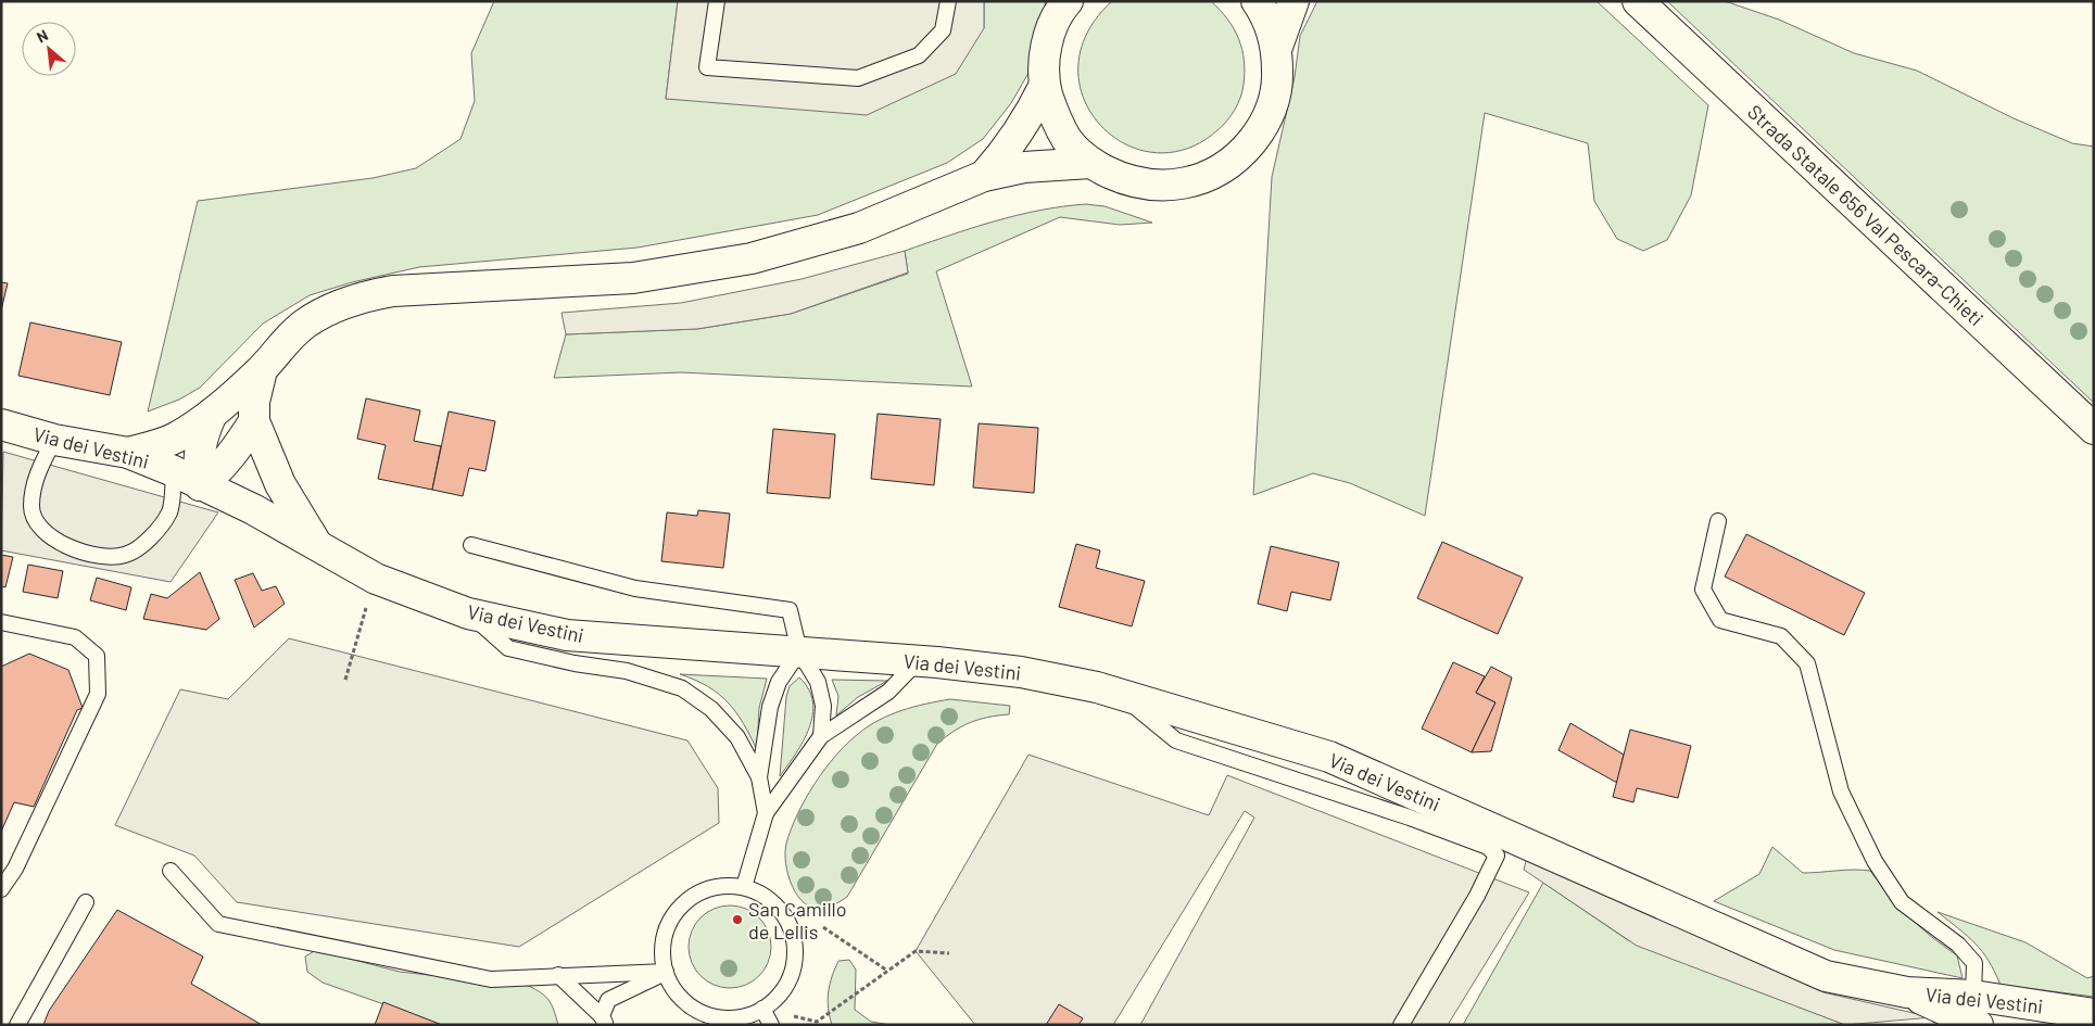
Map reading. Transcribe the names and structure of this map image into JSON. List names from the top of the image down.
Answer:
{
  "streets": {
    "main road": ["Strada Statale 656 Val Pescara-Chieti", "Via dei Vestini"]
  },
  "places": ["San Camillo de Lellis"],
  "north": "top left"
}
